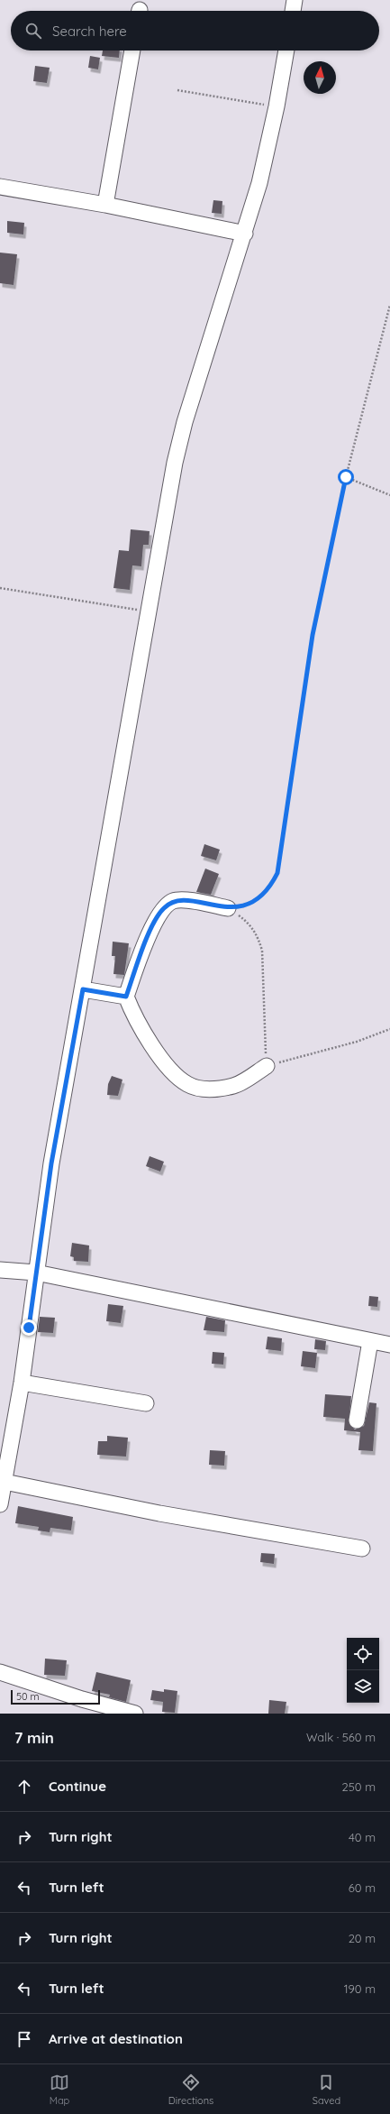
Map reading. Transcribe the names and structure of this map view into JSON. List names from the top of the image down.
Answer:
{
  "scale_bar": "50 m",
  "north": "top",
  "page": {
    "search": "Search here",
    "scale": "50 m",
    "heading": ["7 min", "Walk · 560 m"],
    "list": [
      ["Continue", "250 m"],
      ["Turn right", "40 m"],
      ["Turn left", "60 m"],
      ["Turn right", "20 m"],
      ["Turn left", "190 m"],
      "Arrive at destination"
    ],
    "nav": ["Map", "Directions", "Saved"]
  }
}
